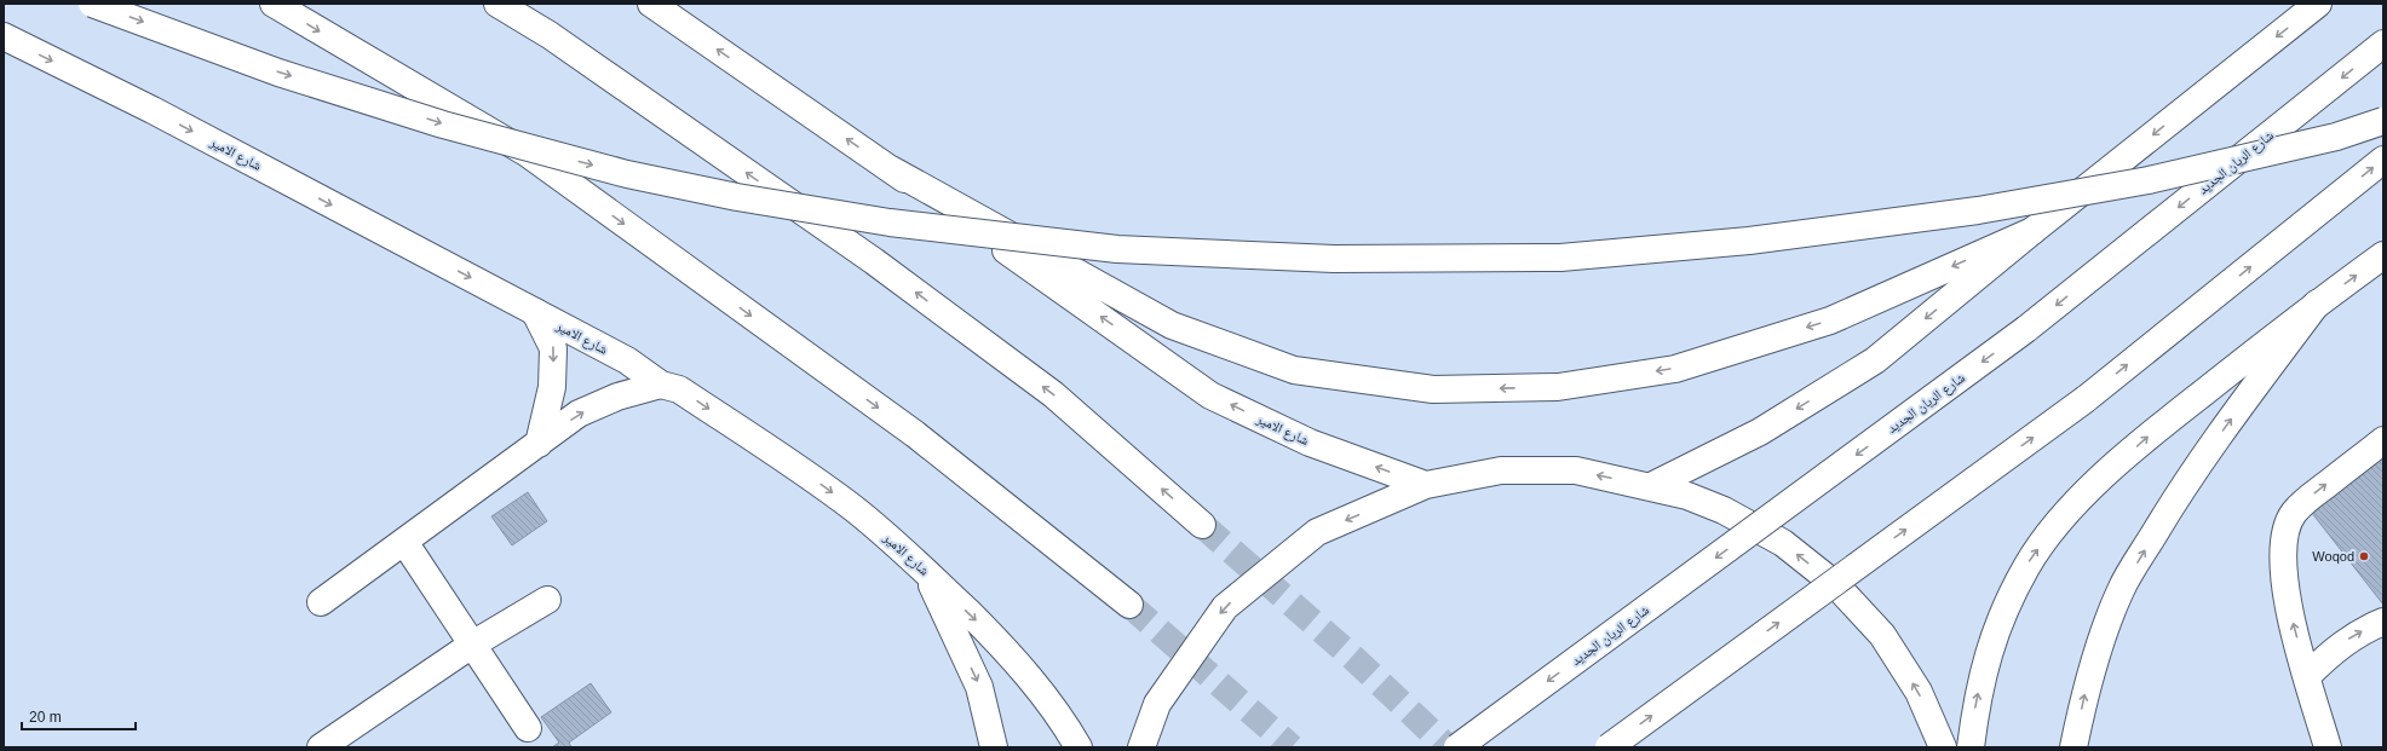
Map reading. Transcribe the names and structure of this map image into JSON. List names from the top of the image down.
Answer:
{
  "streets": {
    "main road": ["شارع الامير", "شارع الريان الجديد"]
  },
  "places": ["Woqod"],
  "scale_bar": "20 m"
}
